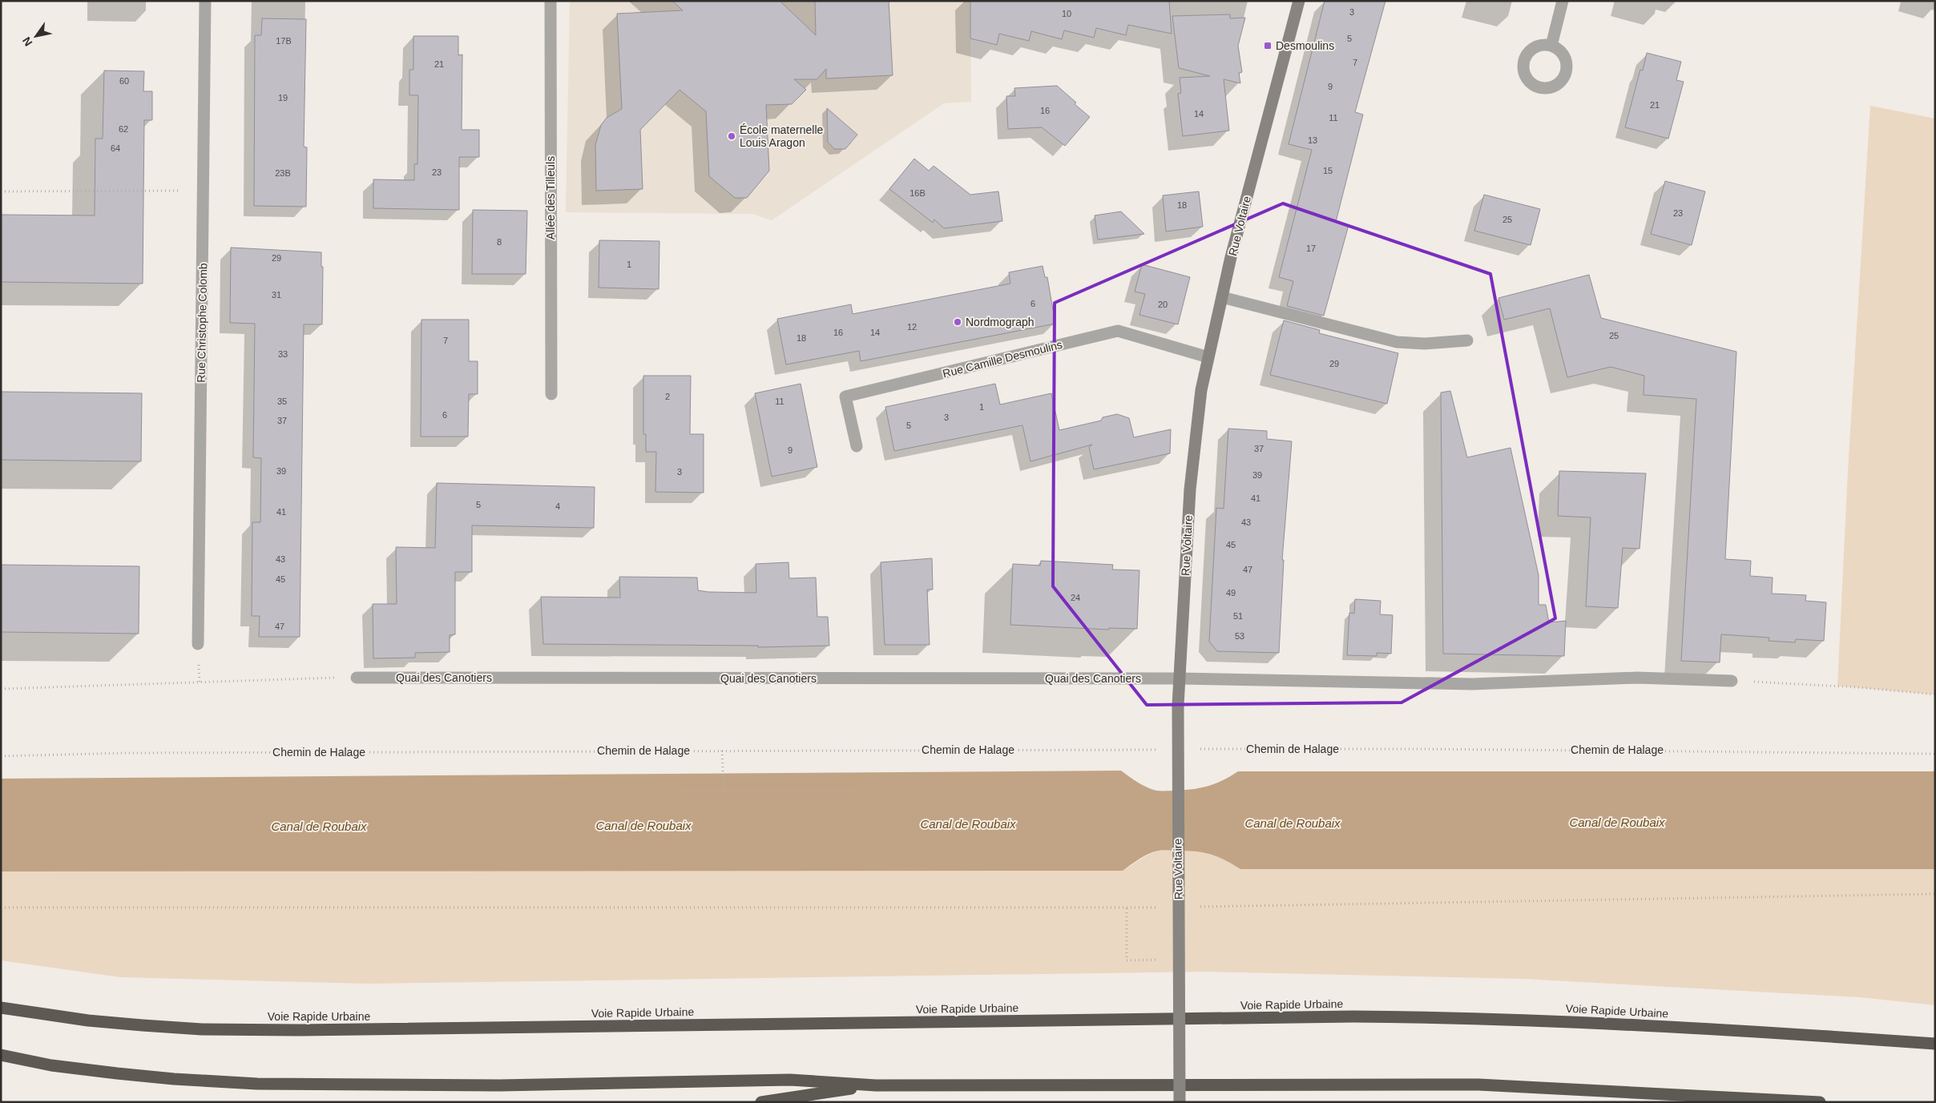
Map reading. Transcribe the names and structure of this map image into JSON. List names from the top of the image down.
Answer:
{
  "streets": {
    "highway": ["Voie Rapide Urbaine"],
    "street": [
      "Allée des Tilleuls",
      "Rue Voltaire",
      "Rue Christophe Colomb",
      "Rue Camille Desmoulins",
      "Quai des Canotiers"
    ],
    "path": ["Chemin de Halage"]
  },
  "crossings": [
    ["Rue Voltaire", "Rue Camille Desmoulins"],
    ["Rue Voltaire", "Quai des Canotiers"]
  ],
  "water": ["Canal de Roubaix"],
  "places": {
    "transit": ["Desmoulins"],
    "other": ["École maternelle Louis Aragon", "Nordmograph"]
  },
  "house_numbers": [
    "3",
    "10",
    "5",
    "17B",
    "7",
    "21",
    "60",
    "9",
    "19",
    "21",
    "16",
    "14",
    "11",
    "62",
    "13",
    "64",
    "15",
    "23",
    "23B",
    "16B",
    "18",
    "23",
    "25",
    "8",
    "17",
    "29",
    "1",
    "31",
    "6",
    "20",
    "12",
    "16",
    "14",
    "25",
    "18",
    "7",
    "33",
    "29",
    "2",
    "35",
    "11",
    "1",
    "6",
    "3",
    "37",
    "5",
    "37",
    "9",
    "39",
    "3",
    "39",
    "41",
    "5",
    "4",
    "41",
    "43",
    "45",
    "43",
    "47",
    "45",
    "49",
    "24",
    "51",
    "47",
    "53"
  ],
  "north": "bottom left"
}
